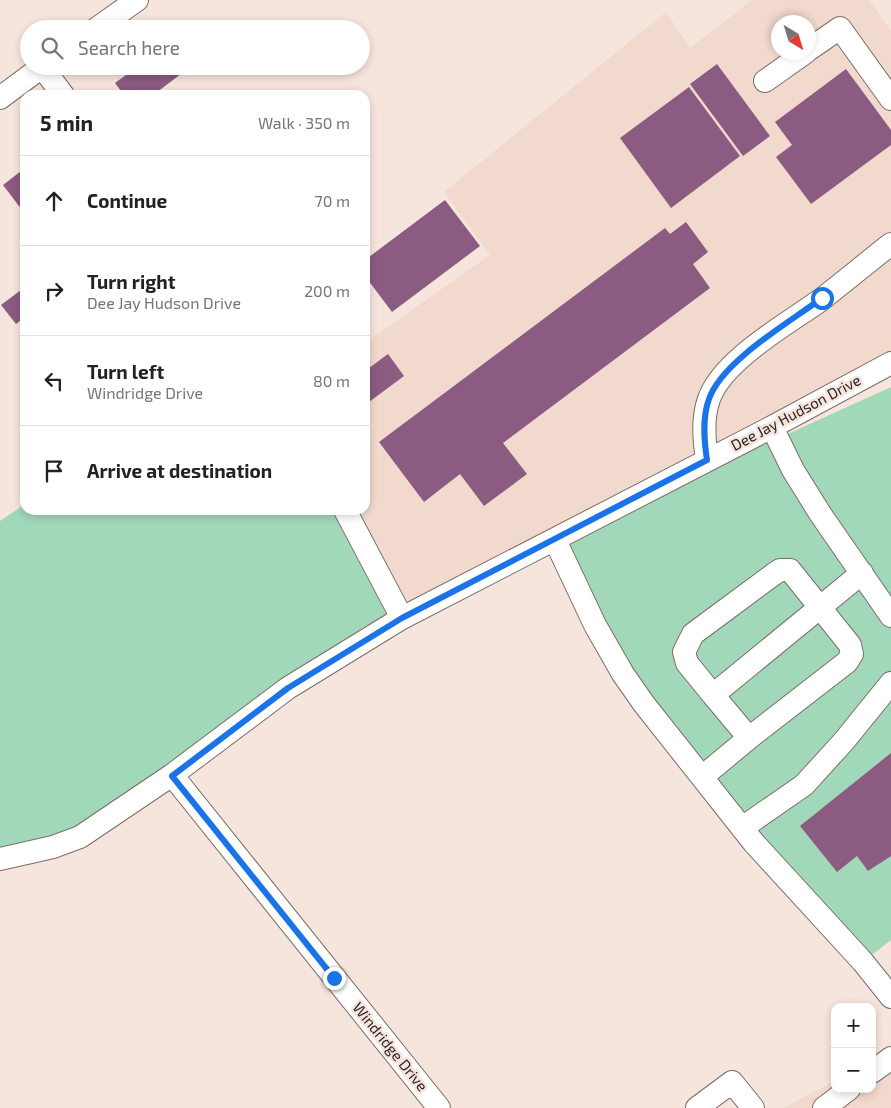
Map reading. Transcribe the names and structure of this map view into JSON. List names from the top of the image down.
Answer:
{
  "streets": {
    "street": ["Dee Jay Hudson Drive", "Windridge Drive"]
  },
  "crossings": [
    ["Dee Jay Hudson Drive", "Windridge Drive"]
  ],
  "north": "bottom right",
  "page": {
    "search": "Search here",
    "heading": ["5 min", "Walk · 350 m"],
    "list": [
      ["Continue", "70 m"],
      ["Turn right", "Dee Jay Hudson Drive", "200 m"],
      ["Turn left", "Windridge Drive", "80 m"],
      "Arrive at destination"
    ],
    "map_buttons": ["+", "−"]
  }
}
